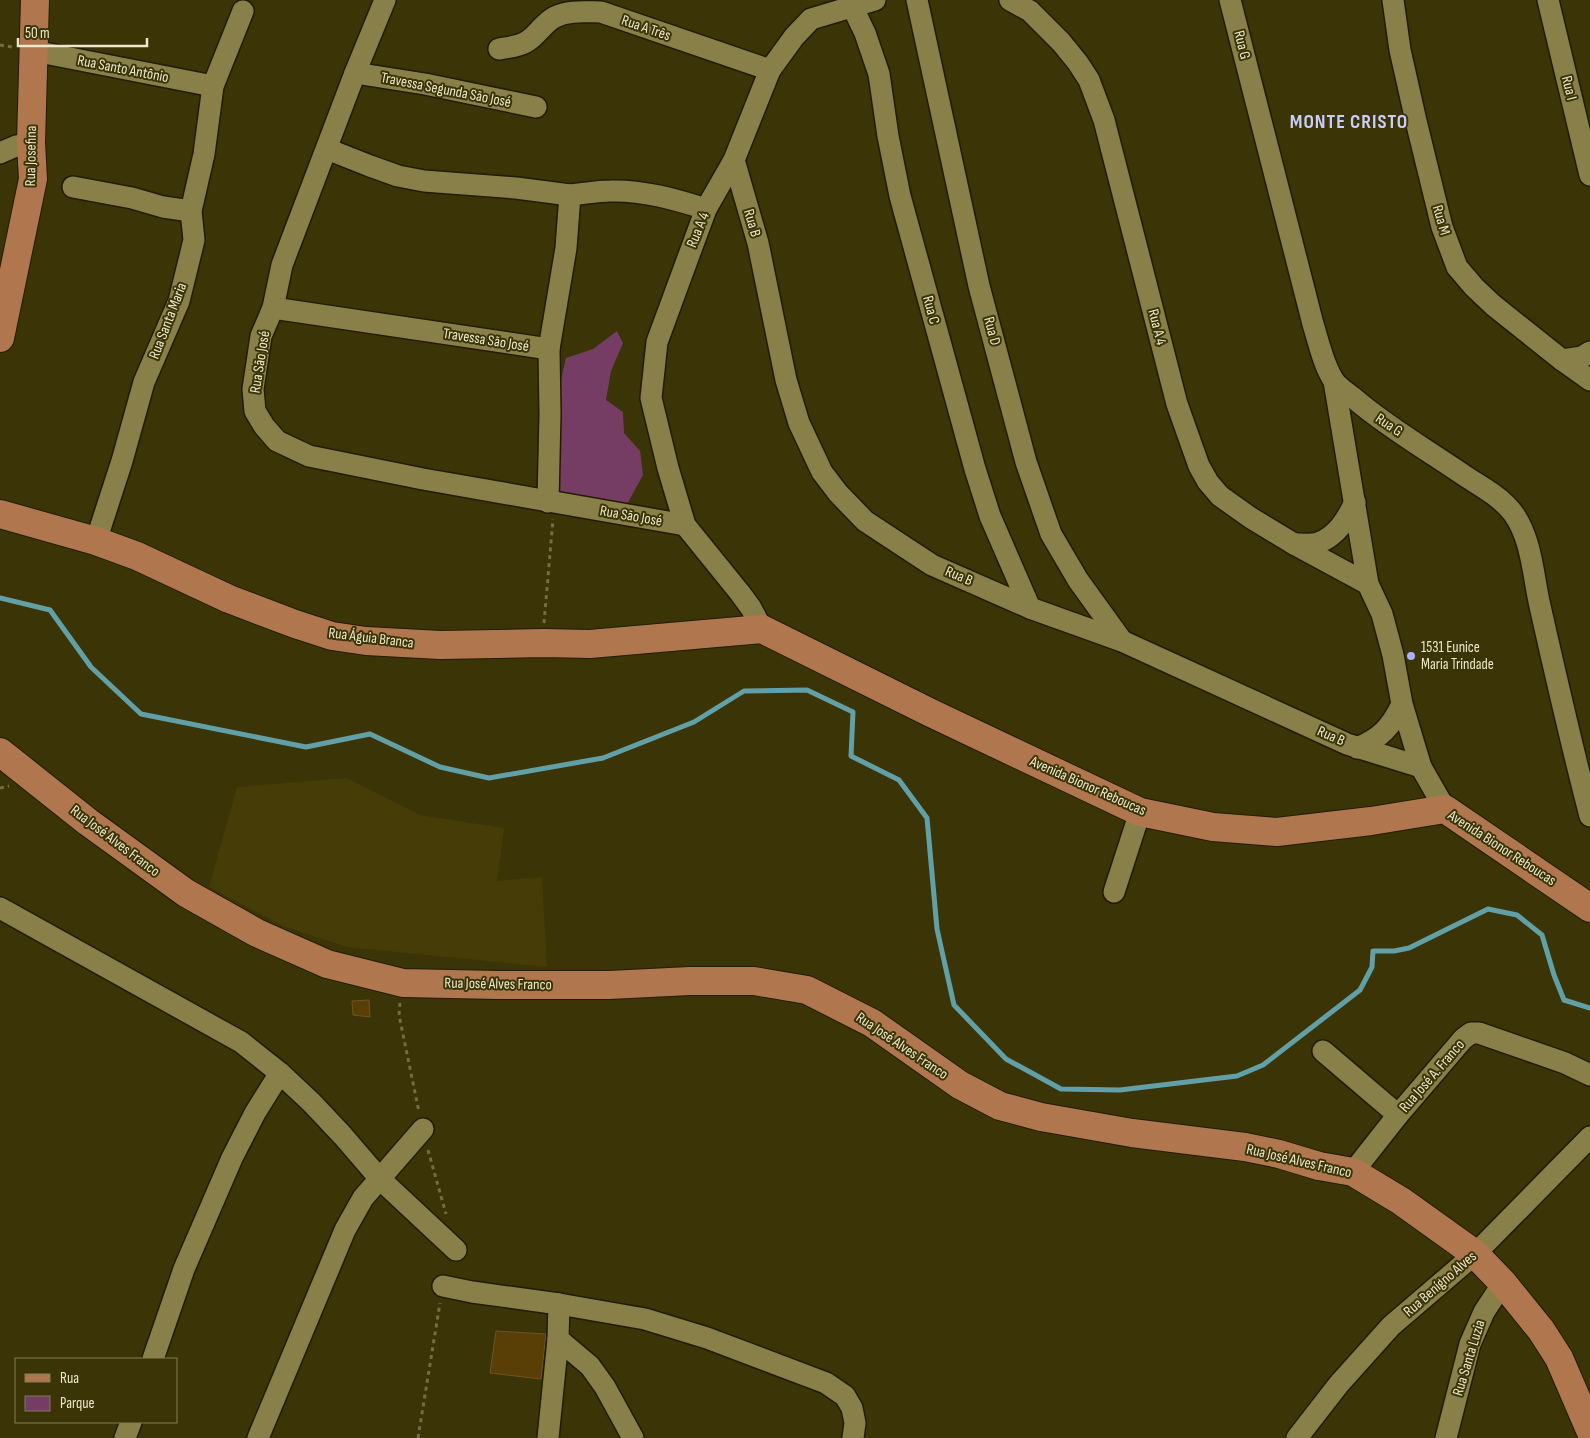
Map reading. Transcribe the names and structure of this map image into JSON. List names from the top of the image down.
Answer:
{
  "streets": {
    "main road": [
      "Rua Josefina",
      "Rua Águia Branca",
      "Avenida Bionor Reboucas",
      "Rua José Alves Franco"
    ],
    "street": [
      "Rua A Três",
      "Rua G",
      "Rua Santo Antônio",
      "Rua I",
      "Travessa Segunda São José",
      "Rua M",
      "Rua B",
      "Rua A 4",
      "Rua C",
      "Rua Santa Maria",
      "Rua D",
      "Travessa São José",
      "Rua São José",
      "Rua José A. Franco",
      "Rua Benígno Alves",
      "Rua Santa Luzia"
    ]
  },
  "crossings": [
    ["Rua A Três", "Rua A 4"],
    ["Rua Santo Antônio", "Rua Josefina"],
    ["Rua Santo Antônio", "Rua Santa Maria"],
    ["Travessa Segunda São José", "Rua São José"],
    ["Rua B", "Rua A 4"],
    ["Rua B", "Rua C"],
    ["Rua B", "Rua D"],
    ["Rua A 4", "Rua C"],
    ["Rua A 4", "Rua São José"],
    ["Rua Santa Maria", "Rua Águia Branca"],
    ["Travessa São José", "Rua São José"],
    ["Rua Águia Branca", "Avenida Bionor Reboucas"],
    ["Rua José Alves Franco", "Rua José A. Franco"],
    ["Rua José Alves Franco", "Rua Benígno Alves"],
    ["Rua José Alves Franco", "Rua Santa Luzia"]
  ],
  "districts": ["MONTE CRISTO"],
  "places": ["1531 Eunice Maria Trindade"],
  "legend": ["Rua", "Parque"],
  "scale_bar": "50 m"
}
